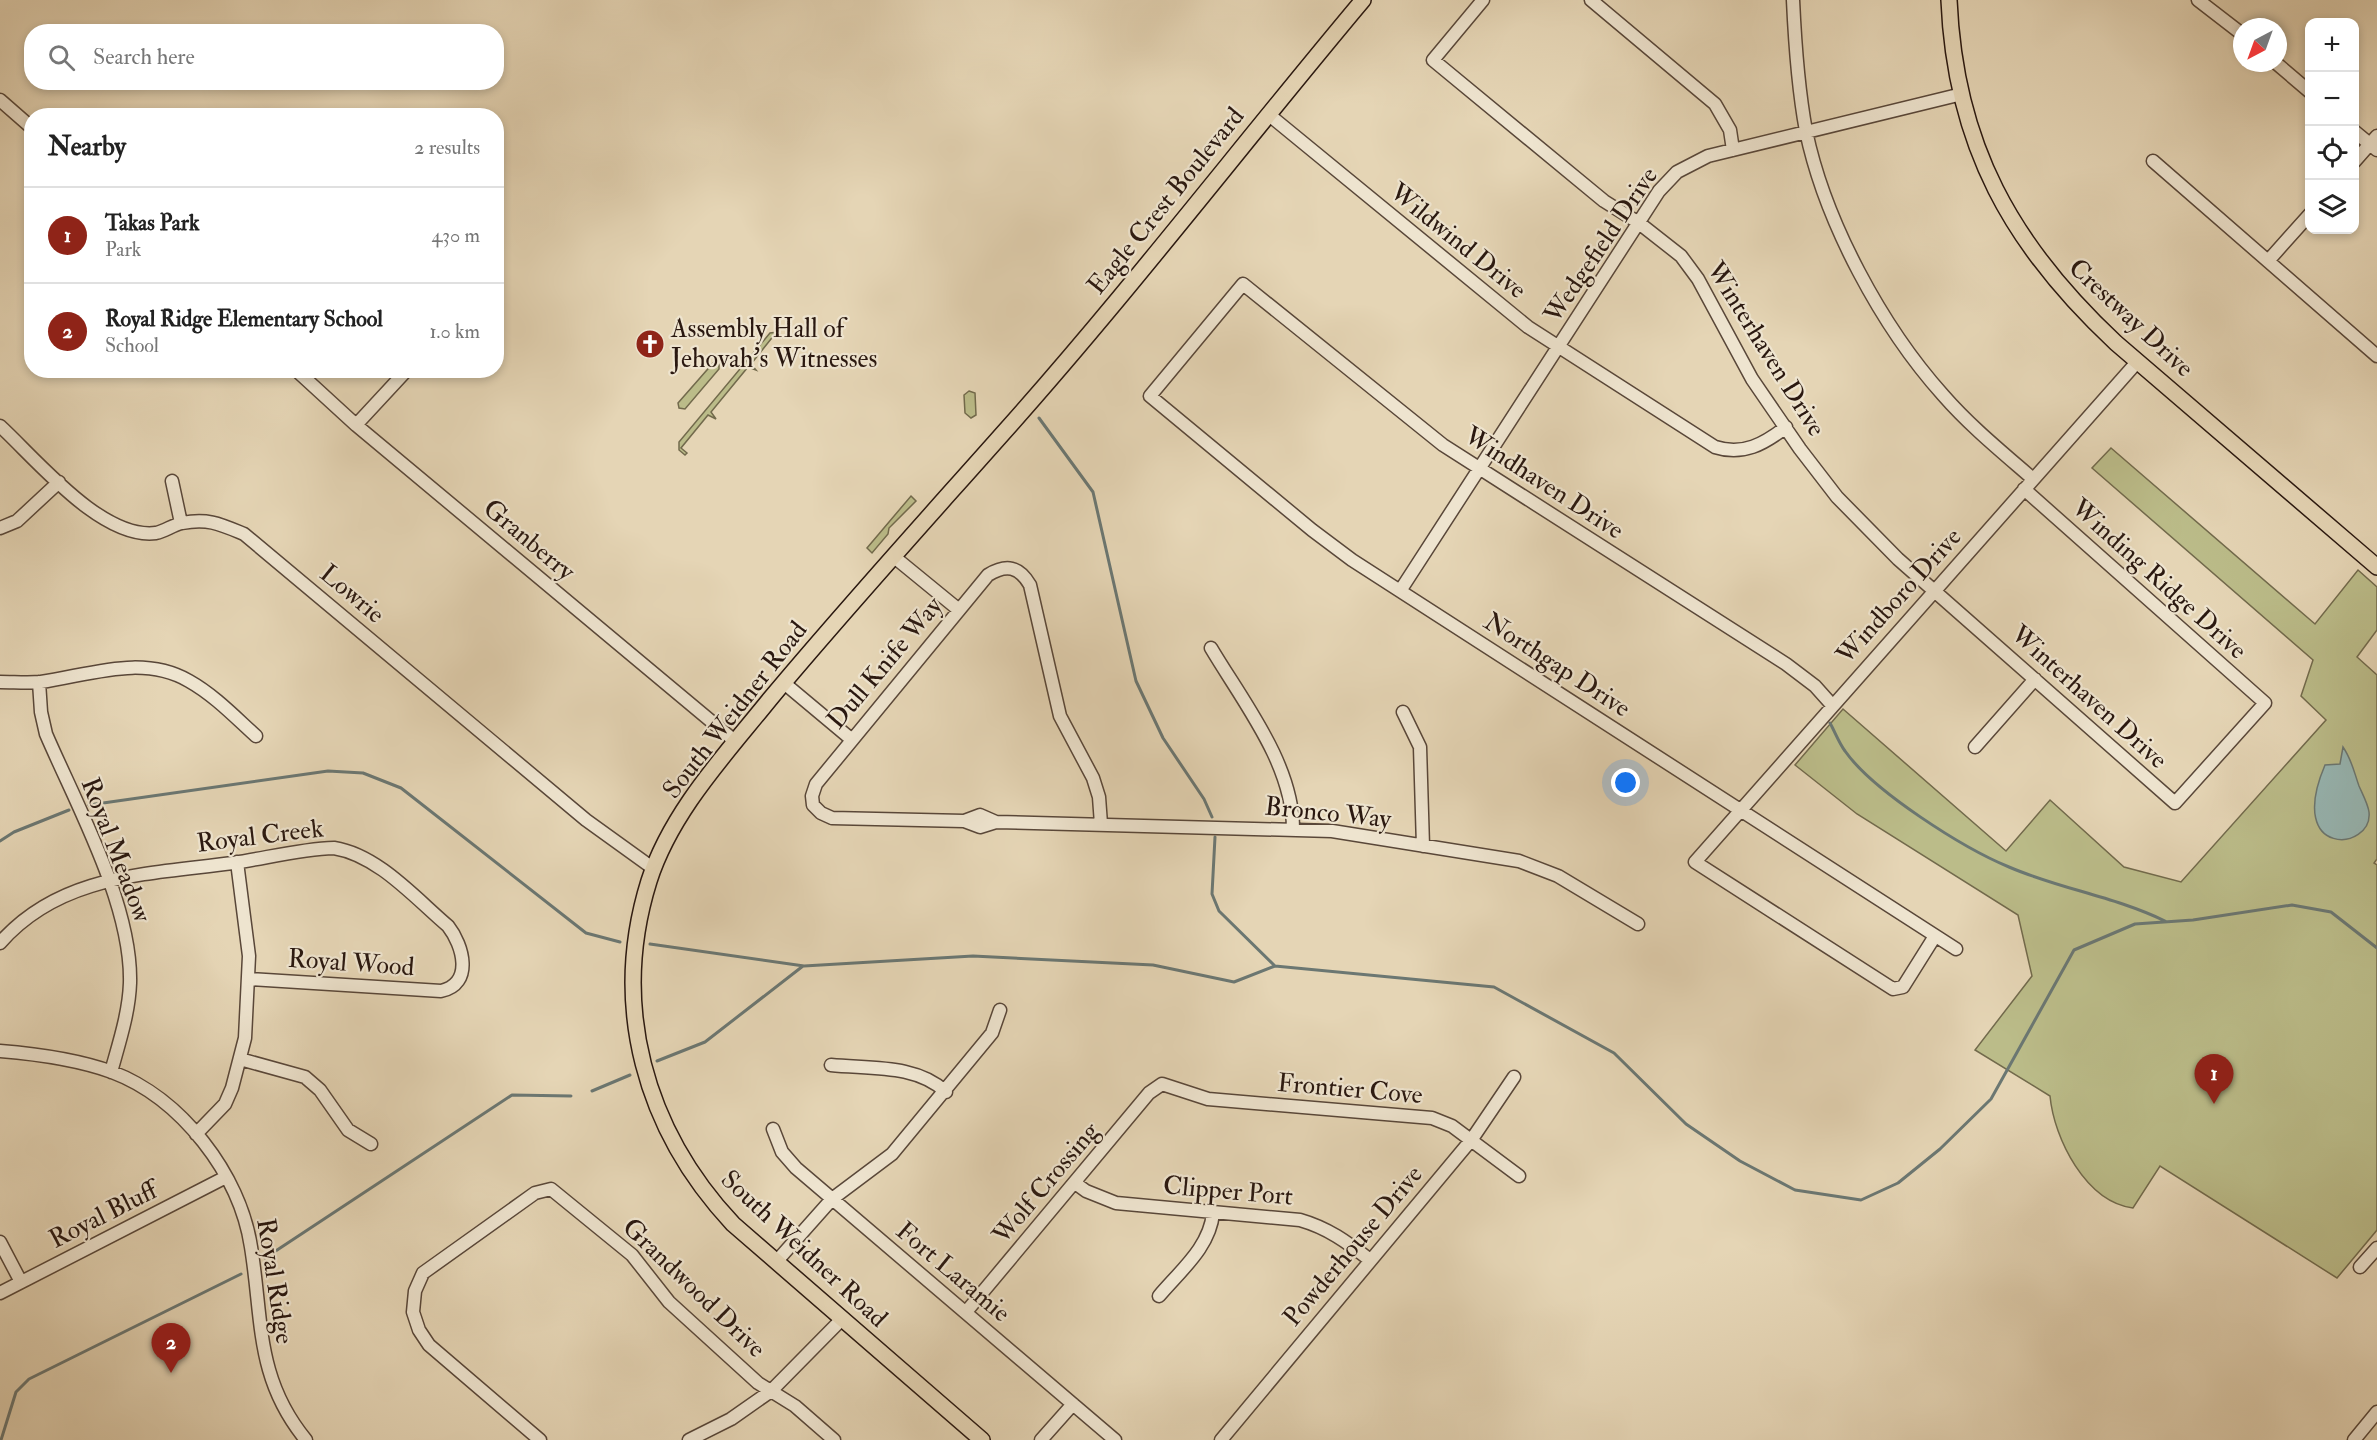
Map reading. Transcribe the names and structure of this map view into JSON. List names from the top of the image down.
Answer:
{
  "streets": {
    "main road": ["Eagle Crest Boulevard", "Crestway Drive", "South Weidner Road"],
    "street": [
      "Wildwind Drive",
      "Wedgefield Drive",
      "Winterhaven Drive",
      "Windhaven Drive",
      "Granberry",
      "Winding Ridge Drive",
      "Lowrie",
      "Windboro Drive",
      "Dull Knife Way",
      "Northgap Drive",
      "Bronco Way",
      "Royal Creek",
      "Royal Meadow",
      "Royal Wood",
      "Frontier Cove",
      "Wolf Crossing",
      "Clipper Port",
      "Royal Bluff",
      "Powderhouse Drive",
      "Fort Laramie",
      "Royal Ridge",
      "Grandwood Drive"
    ]
  },
  "crossings": [
    ["Eagle Crest Boulevard", "Wildwind Drive"],
    ["Eagle Crest Boulevard", "South Weidner Road"],
    ["Wildwind Drive", "Wedgefield Drive"],
    ["Wildwind Drive", "Winterhaven Drive"],
    ["Wedgefield Drive", "Crestway Drive"],
    ["Wedgefield Drive", "Winterhaven Drive"],
    ["Wedgefield Drive", "Windhaven Drive"],
    ["Wedgefield Drive", "Northgap Drive"],
    ["Crestway Drive", "Windboro Drive"],
    ["Winterhaven Drive", "Winding Ridge Drive"],
    ["Winterhaven Drive", "Windboro Drive"],
    ["Windhaven Drive", "Windboro Drive"],
    ["Windhaven Drive", "Northgap Drive"],
    ["Granberry", "South Weidner Road"],
    ["Winding Ridge Drive", "Windboro Drive"],
    ["Lowrie", "South Weidner Road"],
    ["Windboro Drive", "Northgap Drive"],
    ["Dull Knife Way", "Bronco Way"],
    ["Royal Creek", "Royal Meadow"],
    ["Royal Creek", "Royal Wood"],
    ["Royal Meadow", "Royal Ridge"],
    ["Frontier Cove", "Wolf Crossing"],
    ["Frontier Cove", "Powderhouse Drive"],
    ["Wolf Crossing", "Clipper Port"],
    ["Wolf Crossing", "Fort Laramie"],
    ["Clipper Port", "Powderhouse Drive"],
    ["Royal Bluff", "Royal Ridge"]
  ],
  "places": {
    "church": ["Assembly Hall of Jehovah's Witnesses"]
  },
  "north": "bottom left",
  "page": {
    "map_buttons": ["+", "−"],
    "search": "Search here",
    "heading": ["Nearby", "2 results"],
    "list": [
      {
        "mark": "1",
        "name": "Takas Park",
        "note": "Park",
        "value": "430 m"
      },
      {
        "mark": "2",
        "name": "Royal Ridge Elementary School",
        "note": "School",
        "value": "1.0 km"
      }
    ],
    "pins": ["1", "2"]
  }
}
